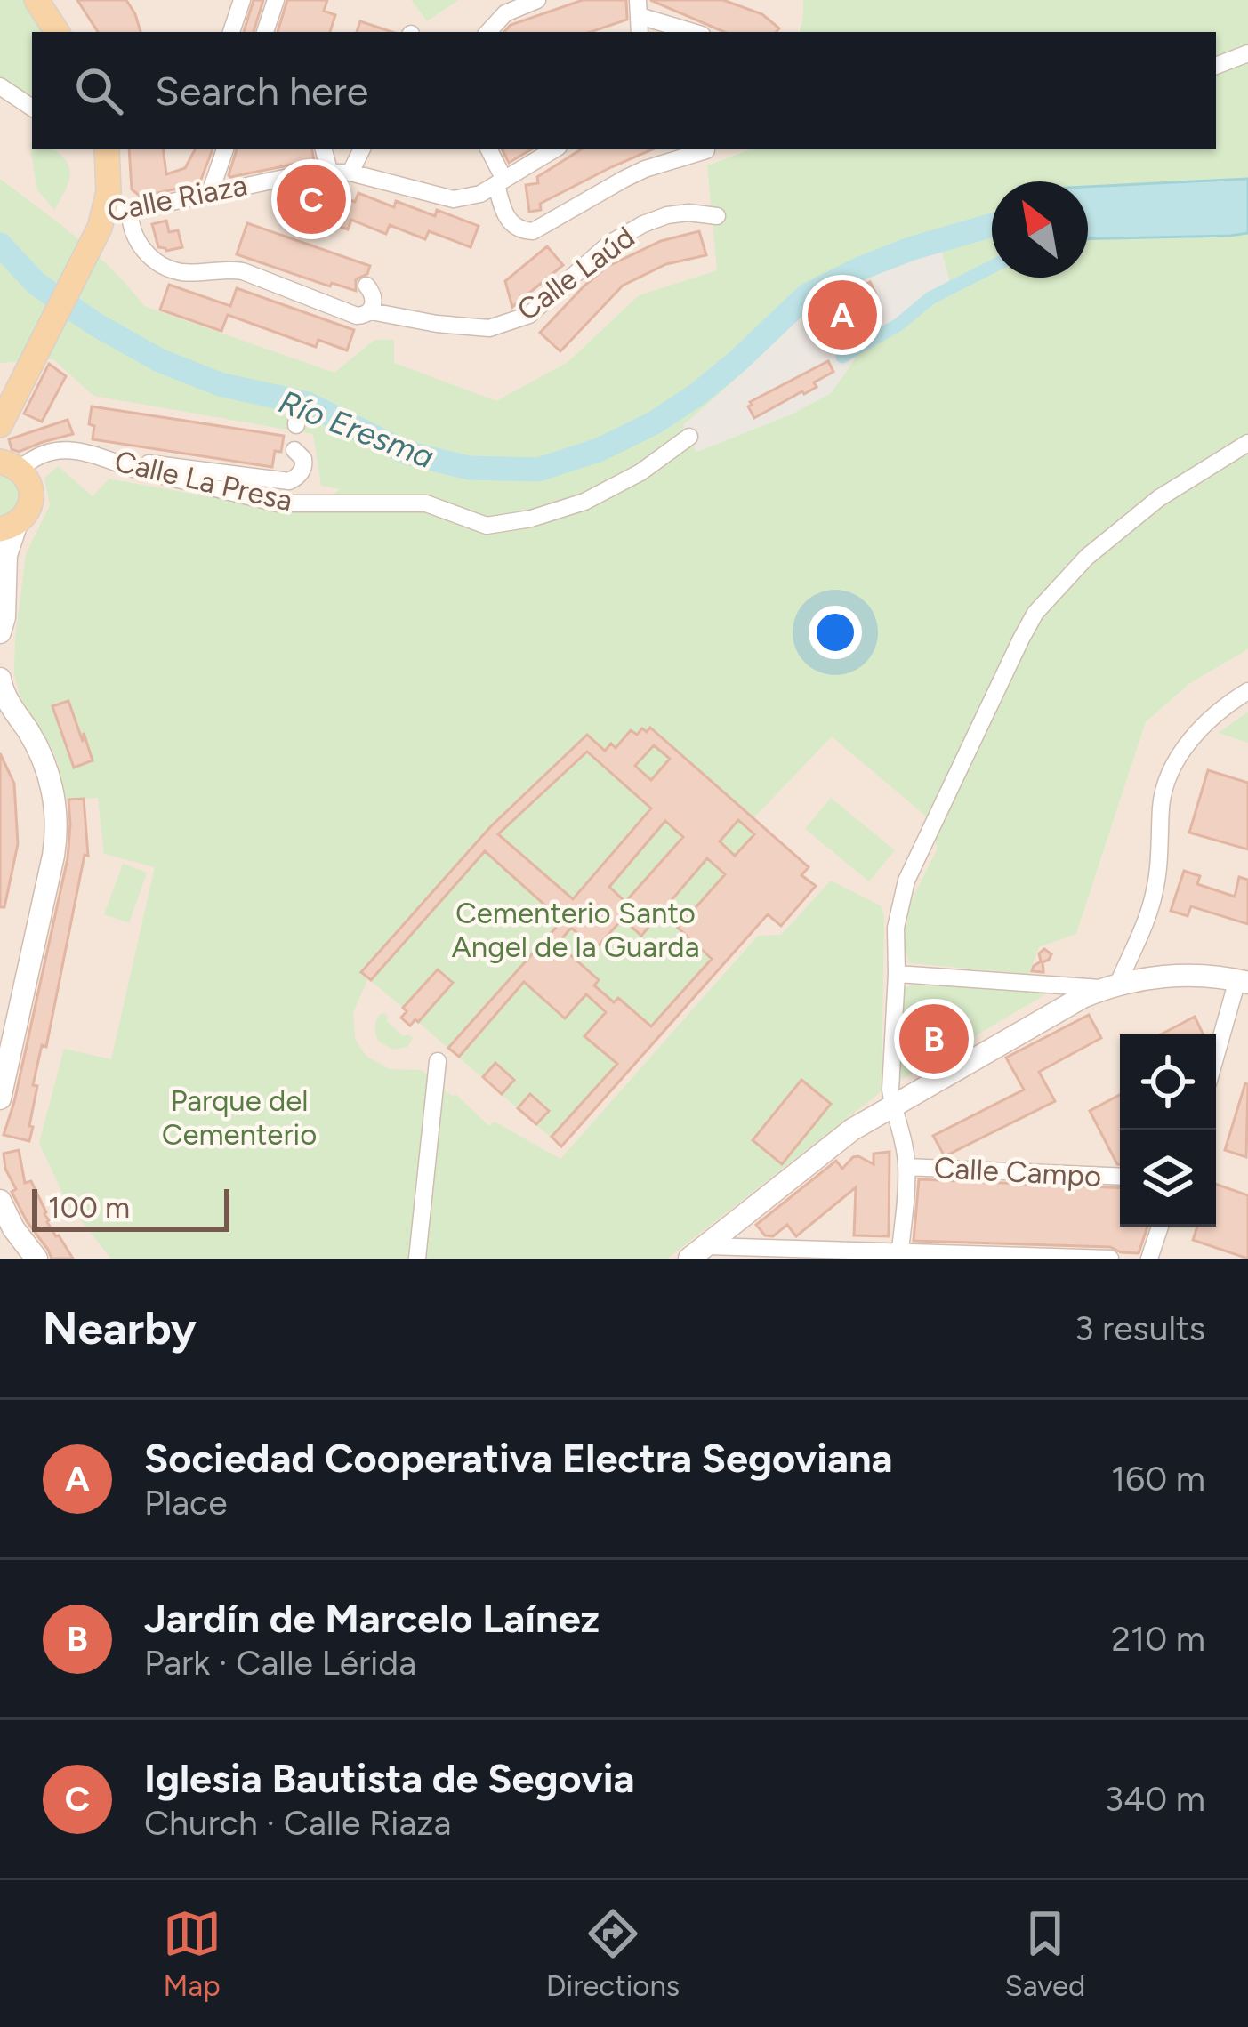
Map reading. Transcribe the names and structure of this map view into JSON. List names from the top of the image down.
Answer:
{
  "streets": {
    "street": [
      "Calle Riaza",
      "Calle Laúd",
      "Calle La Presa",
      "Calle Campo"
    ]
  },
  "crossings": [
    ["Calle Riaza", "Calle Laúd"]
  ],
  "water": ["Río Eresma"],
  "parks": ["Cementerio Santo Angel de la Guarda", "Parque del Cementerio"],
  "scale_bar": "100 m",
  "north": "top left",
  "page": {
    "search": "Search here",
    "pins": ["C", "A", "B"],
    "scale": "100 m",
    "heading": ["Nearby", "3 results"],
    "list": [
      {
        "mark": "A",
        "name": "Sociedad Cooperativa Electra Segoviana",
        "note": "Place",
        "value": "160 m"
      },
      {
        "mark": "B",
        "name": "Jardín de Marcelo Laínez",
        "note": "Park · Calle Lérida",
        "value": "210 m"
      },
      {
        "mark": "C",
        "name": "Iglesia Bautista de Segovia",
        "note": "Church · Calle Riaza",
        "value": "340 m"
      }
    ],
    "nav": ["Map", "Directions", "Saved"]
  }
}
